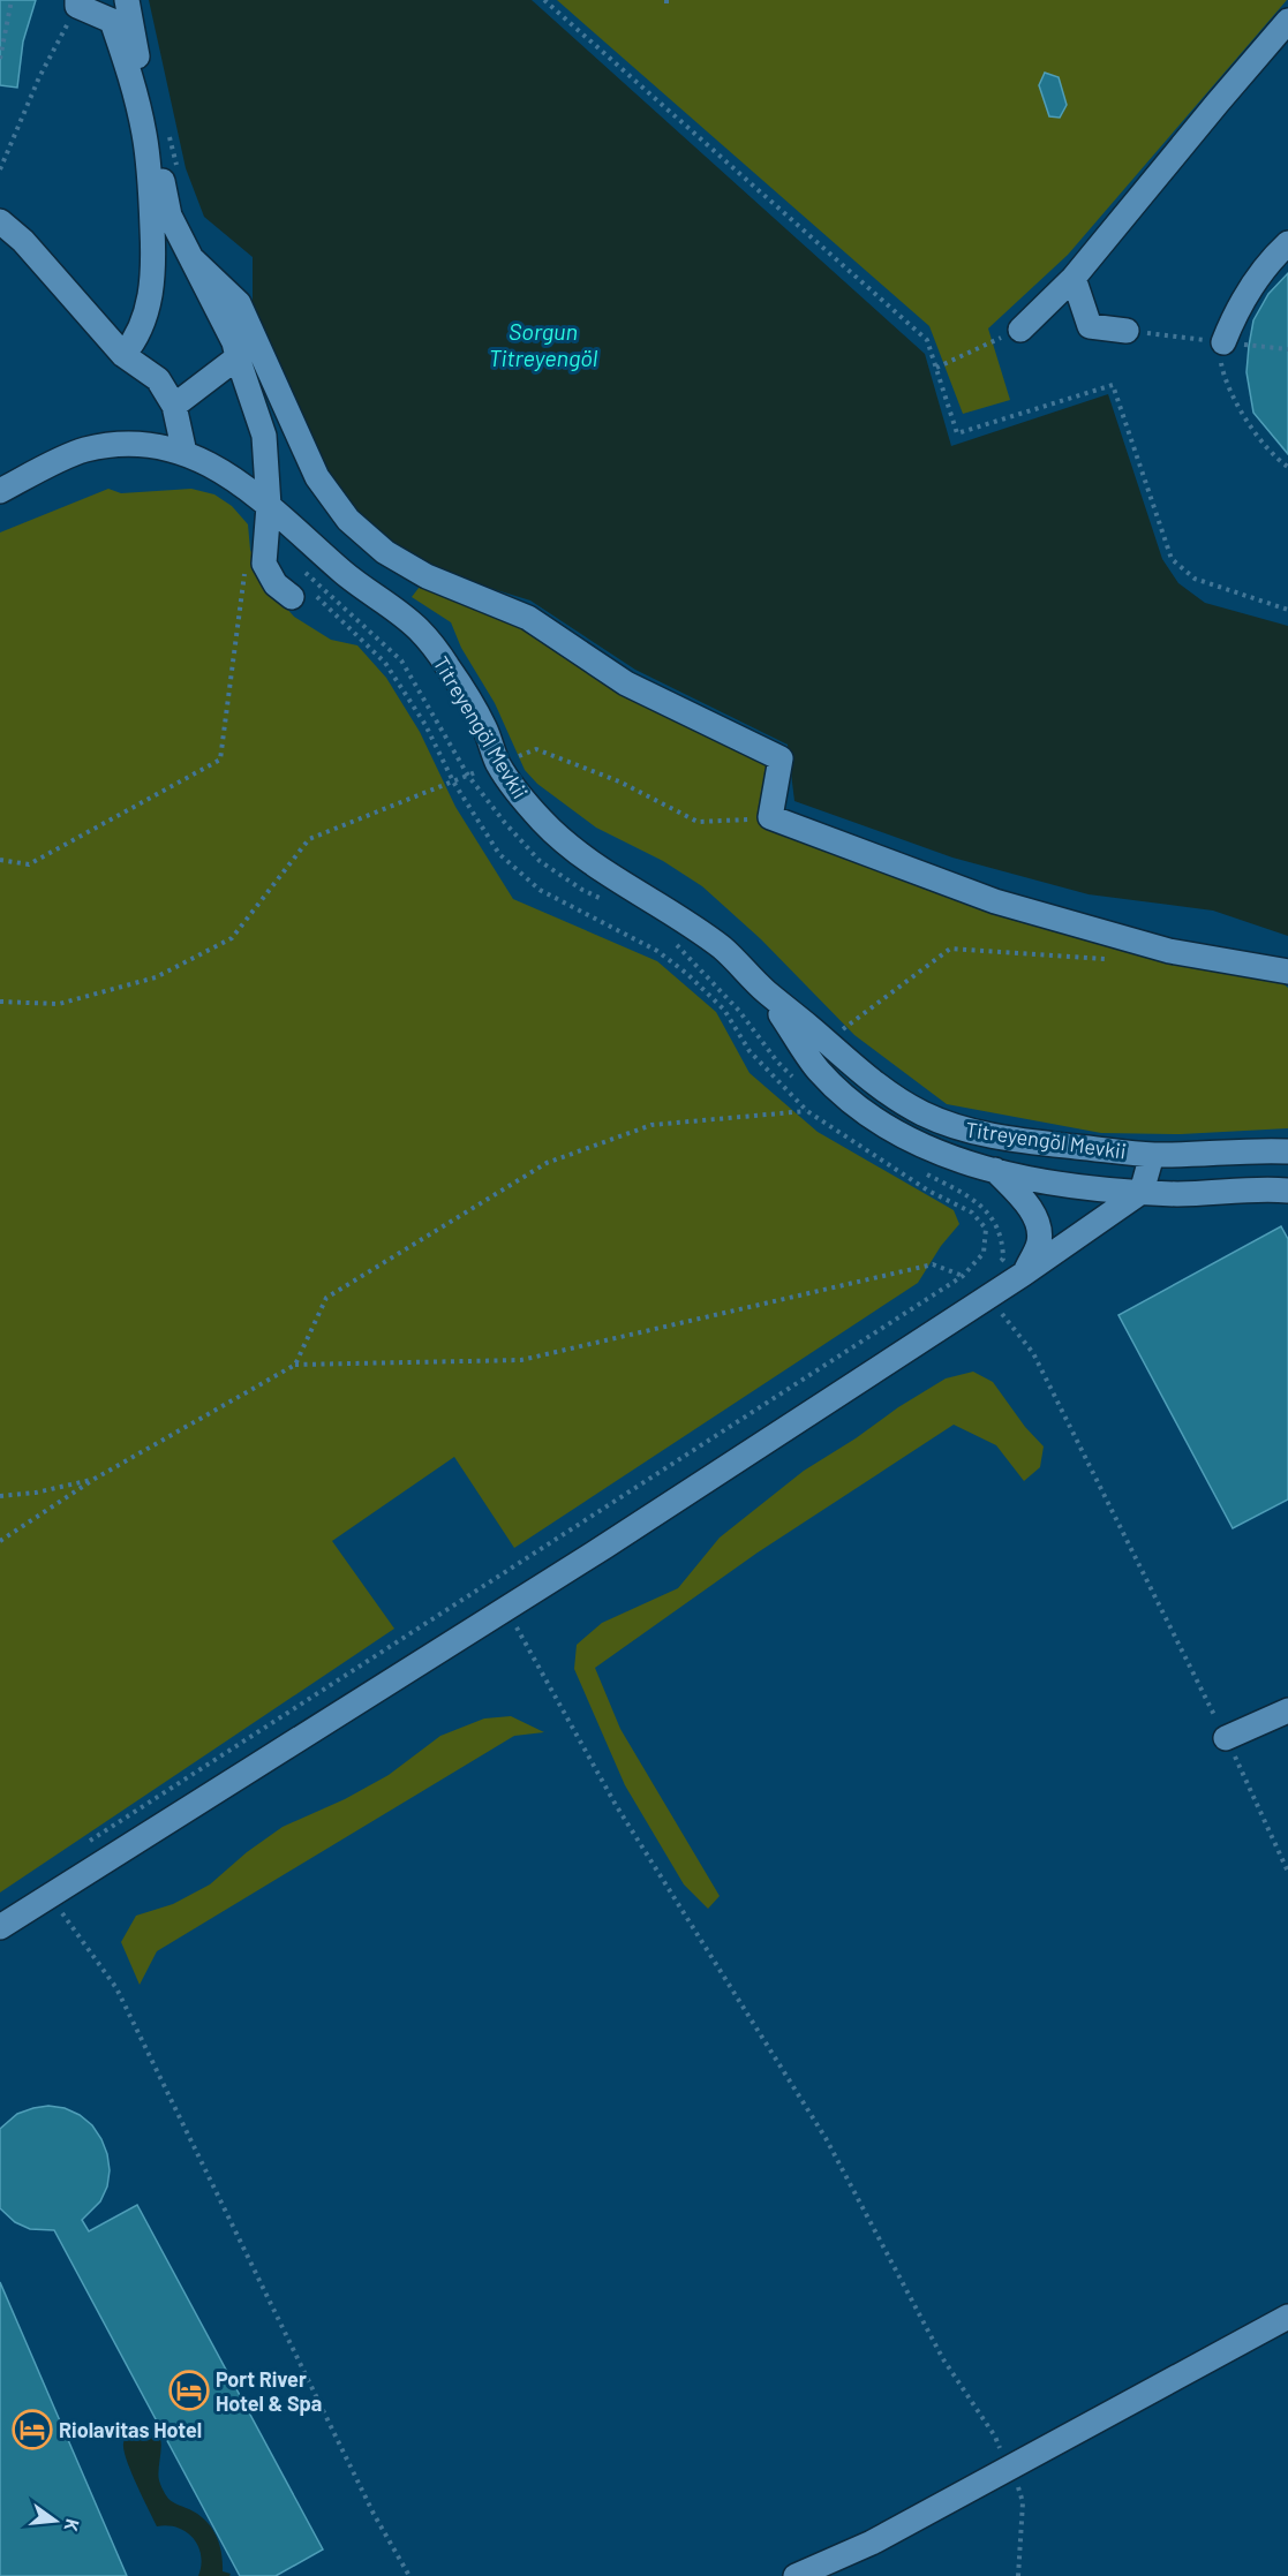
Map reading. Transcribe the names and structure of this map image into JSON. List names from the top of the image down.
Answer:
{
  "streets": {
    "street": ["Titreyengöl Mevkii"]
  },
  "water": ["Sorgun Titreyengöl"],
  "places": {
    "hotel": ["Port River Hotel & Spa", "Riolavitas Hotel"]
  },
  "north": "right"
}
